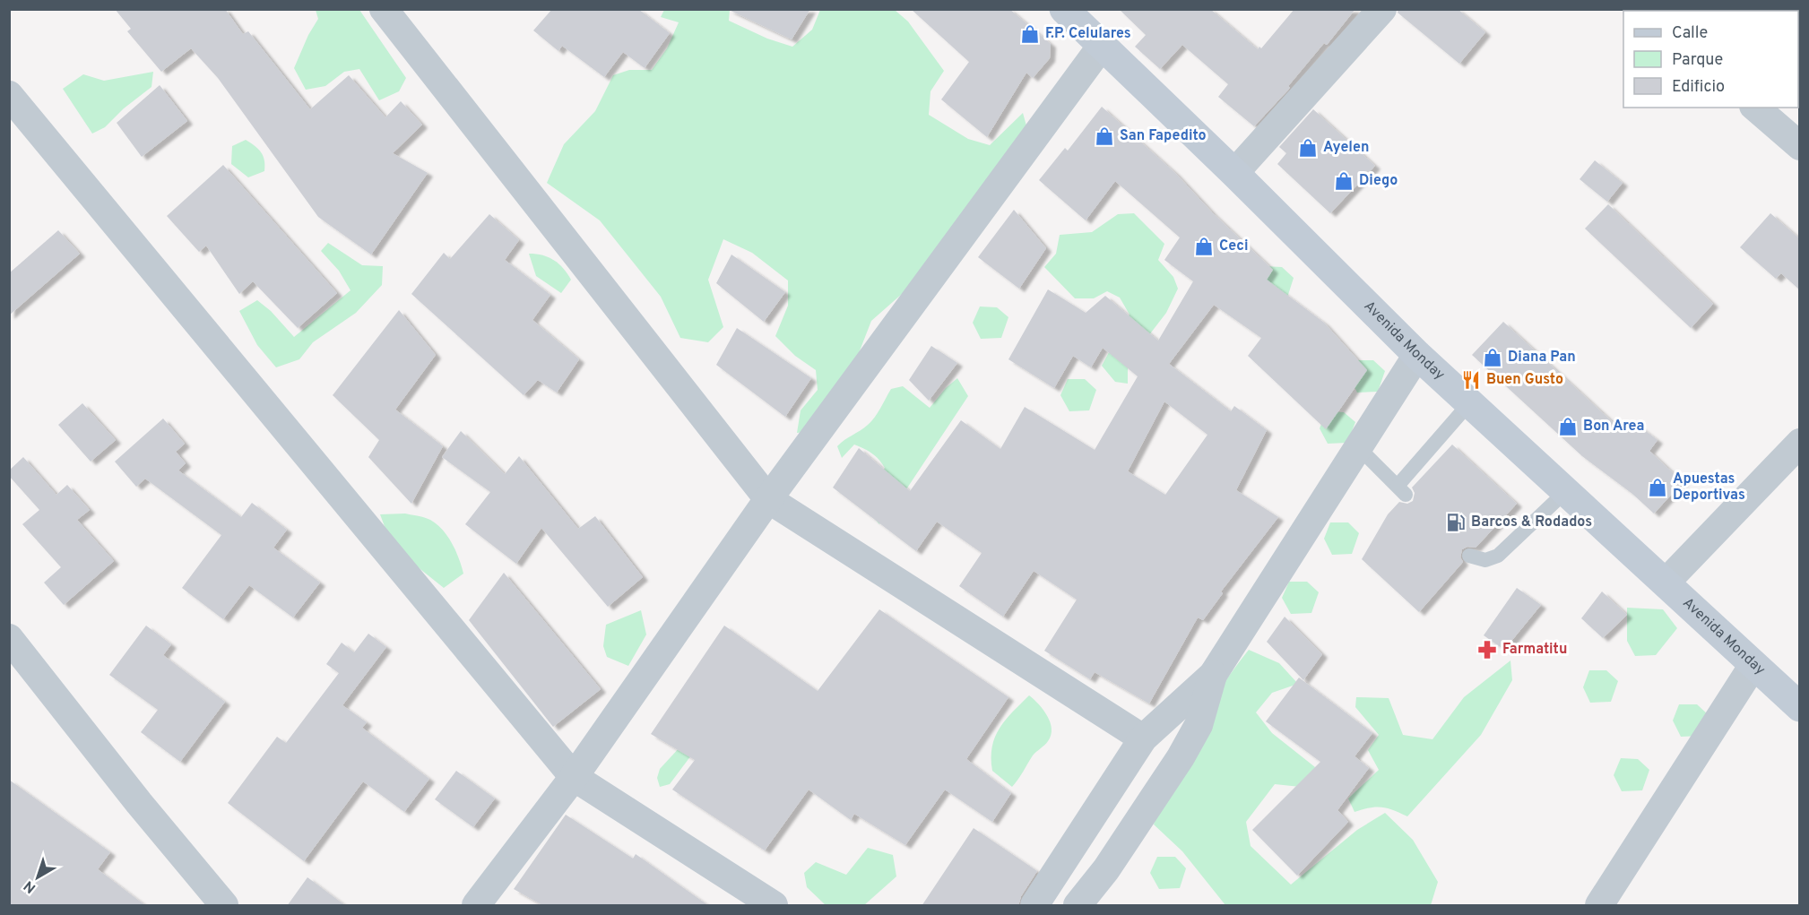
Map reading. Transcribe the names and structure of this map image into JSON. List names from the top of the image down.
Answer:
{
  "streets": {
    "main road": ["Avenida Monday"]
  },
  "places": {
    "shop": [
      "F.P. Celulares",
      "San Fapedito",
      "Ayelen",
      "Diego",
      "Ceci",
      "Diana Pan",
      "Bon Area",
      "Apuestas Deportivas"
    ],
    "restaurant": ["Buen Gusto"],
    "fuel station": ["Barcos & Rodados"],
    "pharmacy": ["Farmatitu"]
  },
  "legend": ["Calle", "Parque", "Edificio"],
  "north": "bottom left"
}
